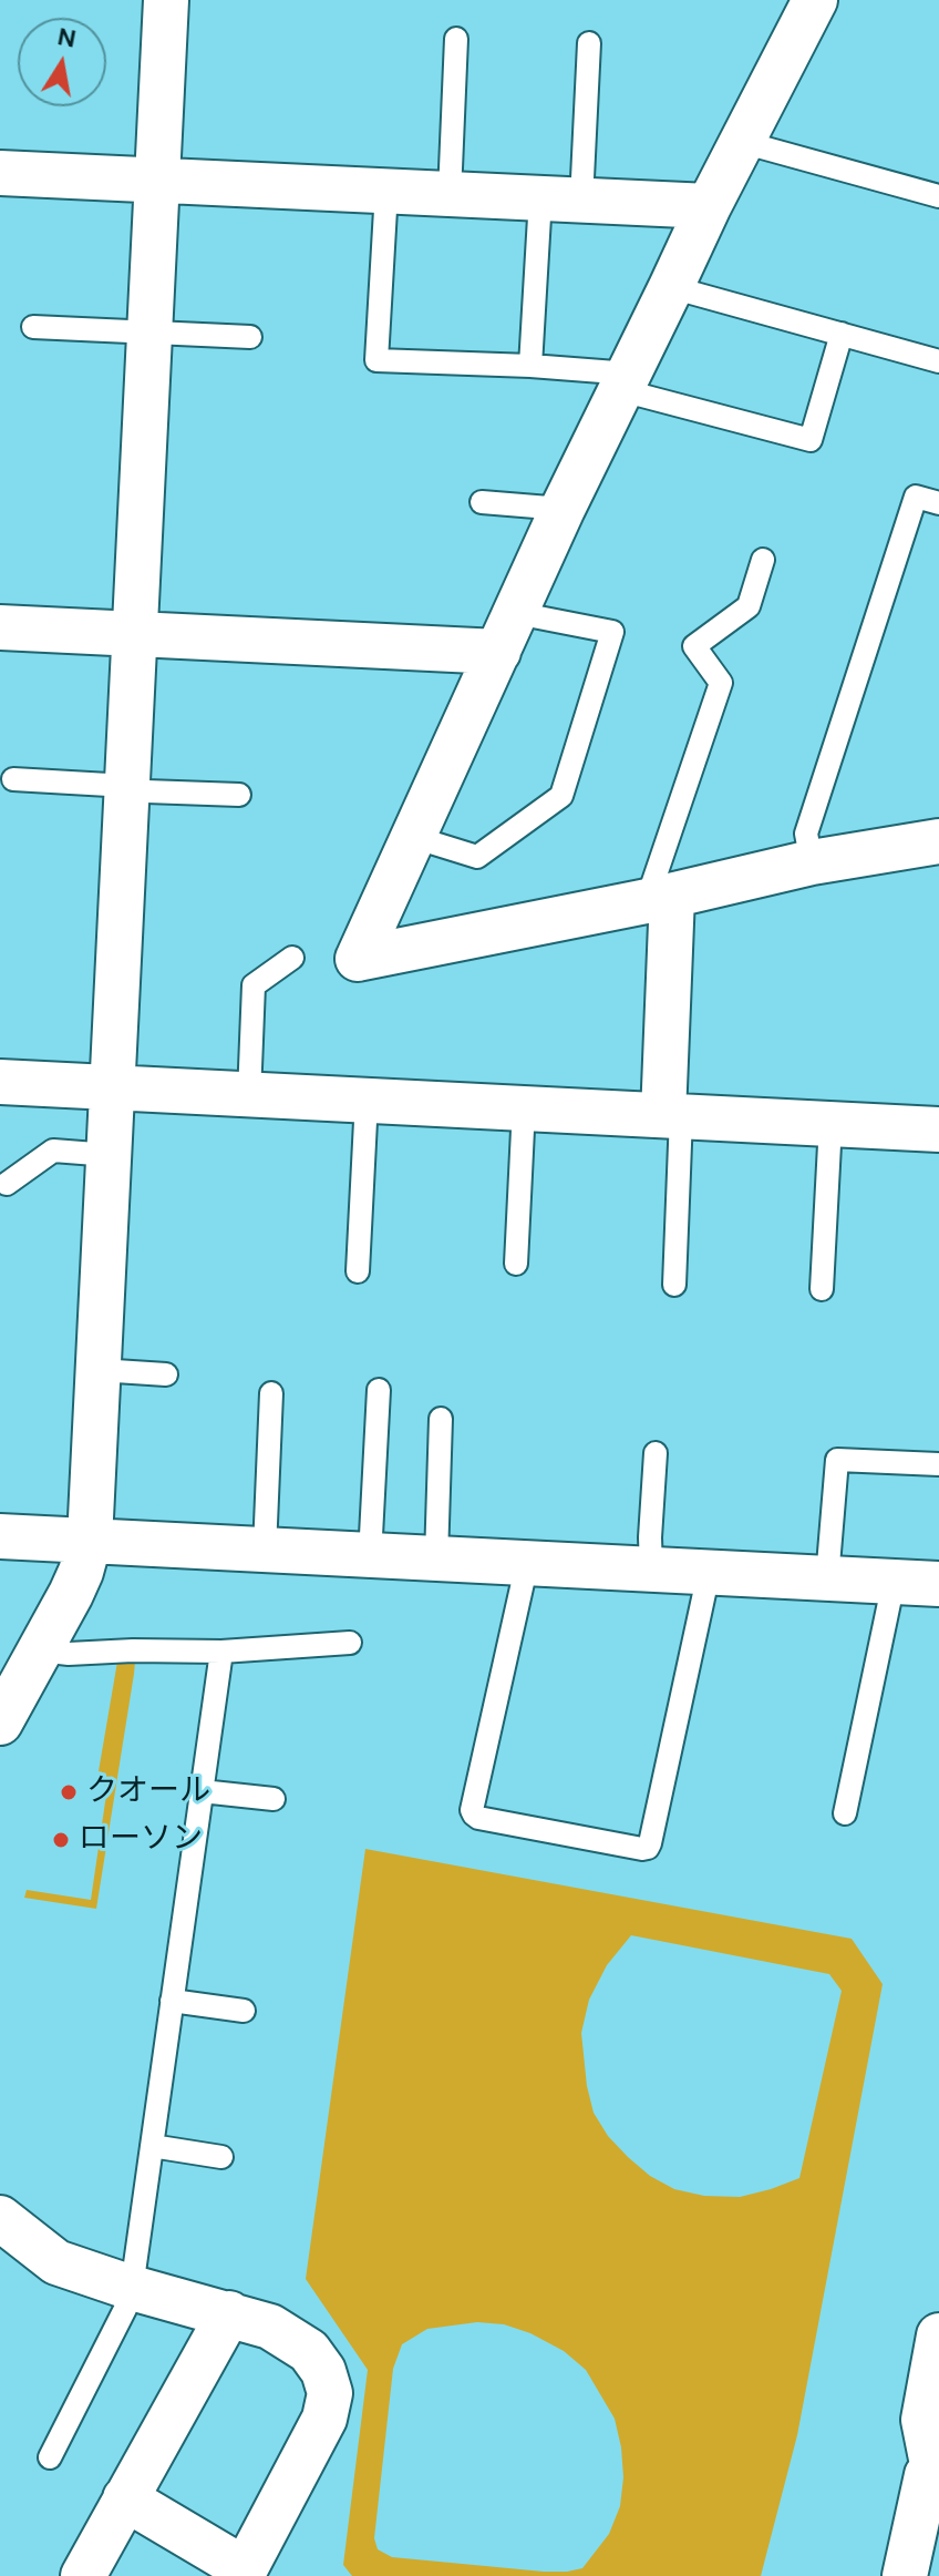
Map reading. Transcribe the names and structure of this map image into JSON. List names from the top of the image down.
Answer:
{
  "places": ["クオール", "ローソン"],
  "north": "top"
}
